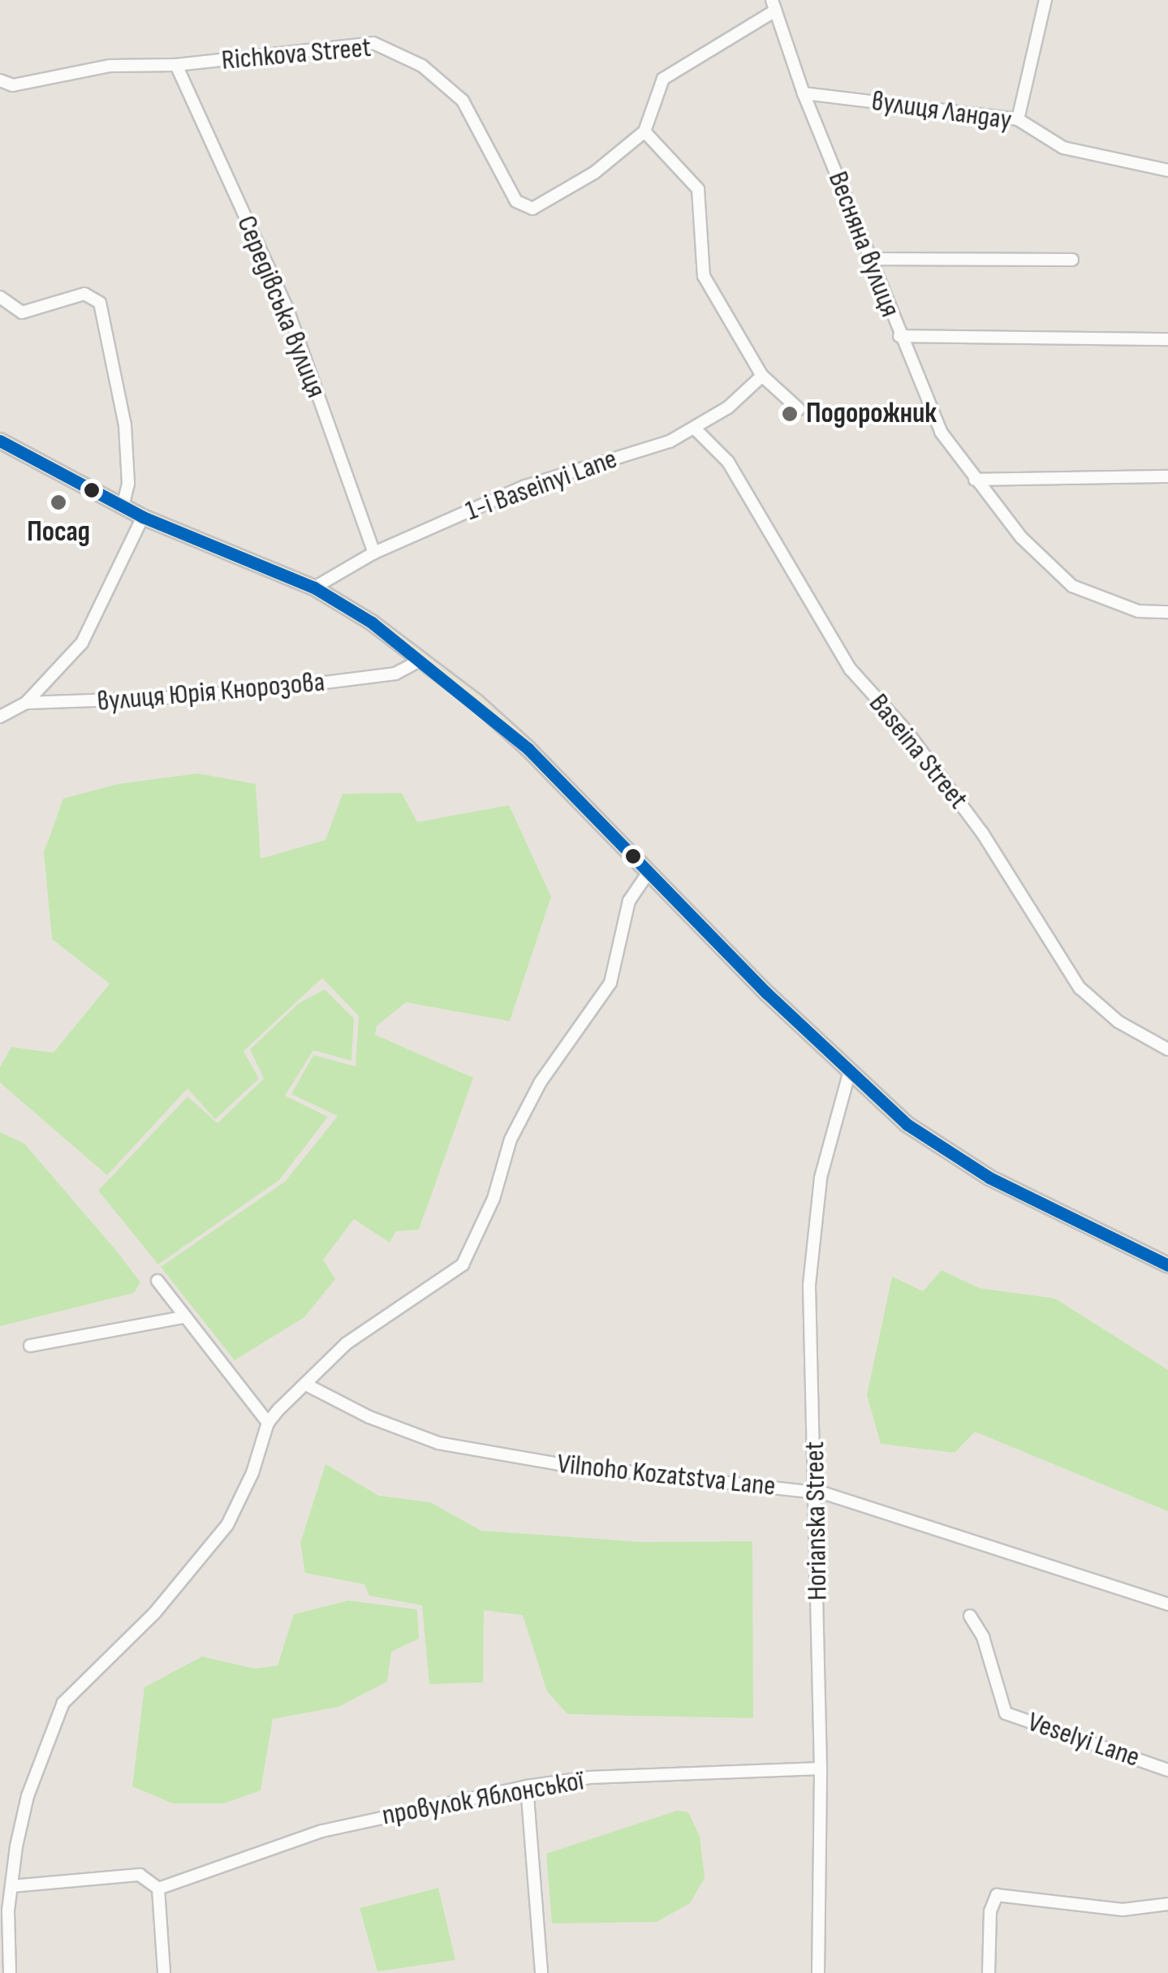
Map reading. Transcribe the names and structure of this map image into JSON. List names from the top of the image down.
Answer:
{
  "streets": {
    "street": [
      "Richkova Street",
      "вулиця Ландау",
      "Весняна вулиця",
      "Середівська вулиця",
      "1-i Baseinyi Lane",
      "вулиця Юрія Кнорозова",
      "Baseina Street",
      "Vilnoho Kozatstva Lane",
      "Horianska Street",
      "Veselyi Lane",
      "провулок Яблонської"
    ]
  },
  "crossings": [
    ["Richkova Street", "Середівська вулиця"],
    ["вулиця Ландау", "Весняна вулиця"],
    ["Середівська вулиця", "1-i Baseinyi Lane"],
    ["1-i Baseinyi Lane", "Baseina Street"],
    ["Vilnoho Kozatstva Lane", "Horianska Street"],
    ["Horianska Street", "провулок Яблонської"]
  ],
  "places": ["Подорожник", "Посад"]
}
